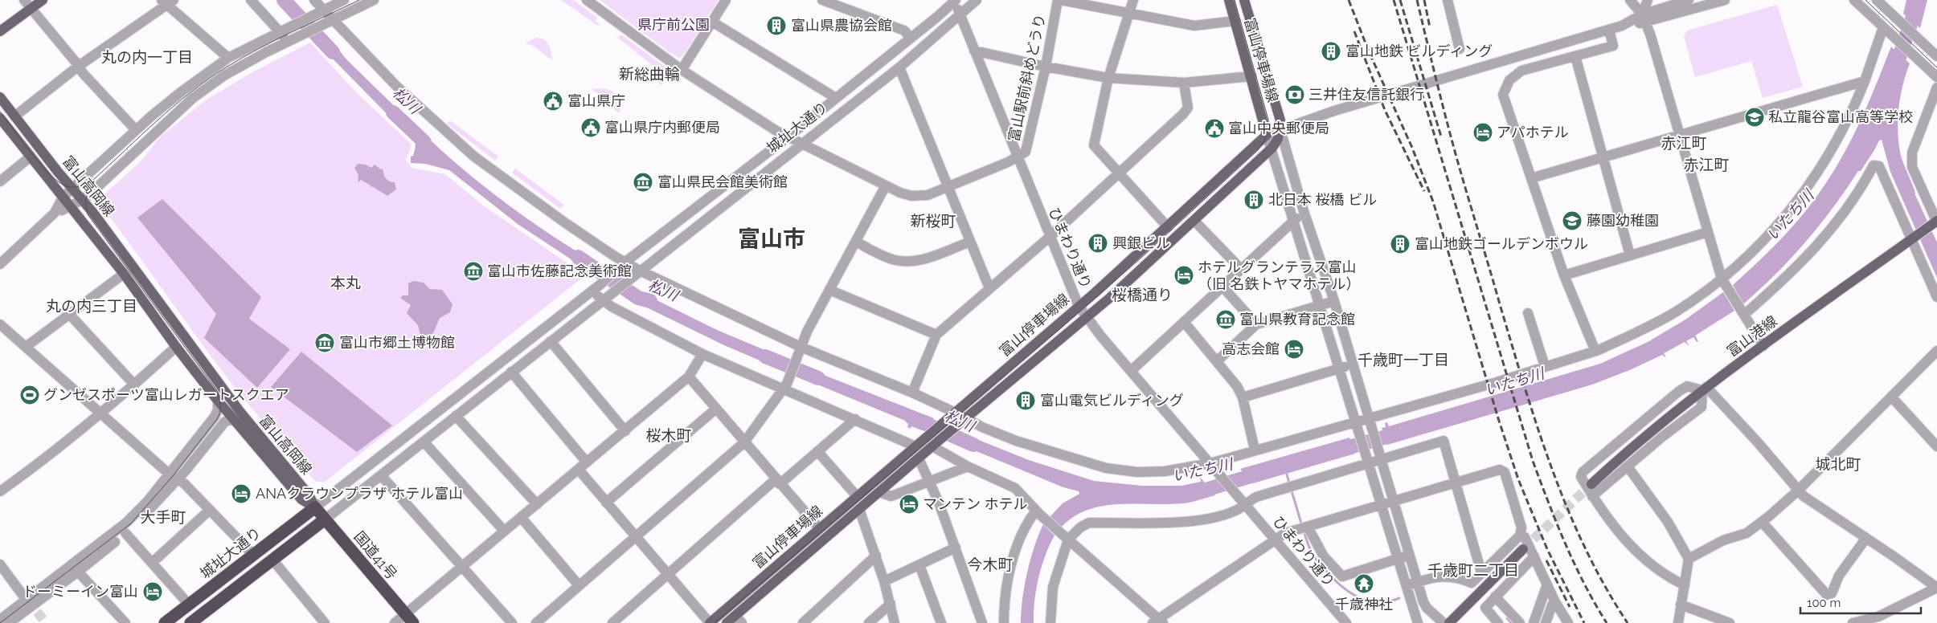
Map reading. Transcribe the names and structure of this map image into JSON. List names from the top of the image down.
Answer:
{
  "streets": {
    "highway": ["城址大通り", "国道41号"],
    "main road": ["富山停車場線", "富山高岡線", "富山港線"],
    "street": ["富山駅前斜めどうり", "ひまわり通り"]
  },
  "crossings": [
    ["富山停車場線", "ひまわり通り"],
    ["富山駅前斜めどうり", "ひまわり通り"],
    ["城址大通り", "富山高岡線"],
    ["城址大通り", "ひまわり通り"],
    ["城址大通り", "国道41号"],
    ["富山高岡線", "国道41号"]
  ],
  "districts": [
    "丸の内一丁目",
    "新総曲輪",
    "赤江町",
    "赤江町",
    "新桜町",
    "富山市",
    "本丸",
    "桜橋通り",
    "丸の内三丁目",
    "千歳町一丁目",
    "桜木町",
    "城北町",
    "大手町",
    "今木町",
    "千歳町二丁目"
  ],
  "water": ["松川", "いたち川"],
  "parks": ["県庁前公園"],
  "places": {
    "building": [
      "富山県農協会館",
      "富山地鉄 ビルディング",
      "北日本 桜橋 ビル",
      "興銀ビル",
      "富山地鉄ゴールデンボウル",
      "富山電気ビルディング"
    ],
    "bank": ["三井住友信託銀行"],
    "public building": ["富山県庁", "富山県庁内郵便局", "富山中央郵便局"],
    "school or university": ["私立龍谷富山高等学校", "藤園幼稚園"],
    "hotel": [
      "アパホテル",
      "ホテルグランテラス富山 （旧 名鉄トヤマホテル）",
      "高志会館",
      "ANAクラウンプラザ ホテル富山",
      "マンテン ホテル",
      "ドーミーイン富山"
    ],
    "museum": [
      "富山県民会館美術館",
      "富山市佐藤記念美術館",
      "富山県教育記念館",
      "富山市郷土博物館"
    ],
    "sports": ["グンゼスポーツ富山レガートスクエア"],
    "temple": ["千歳神社"]
  },
  "scale_bar": "100 m"
}
